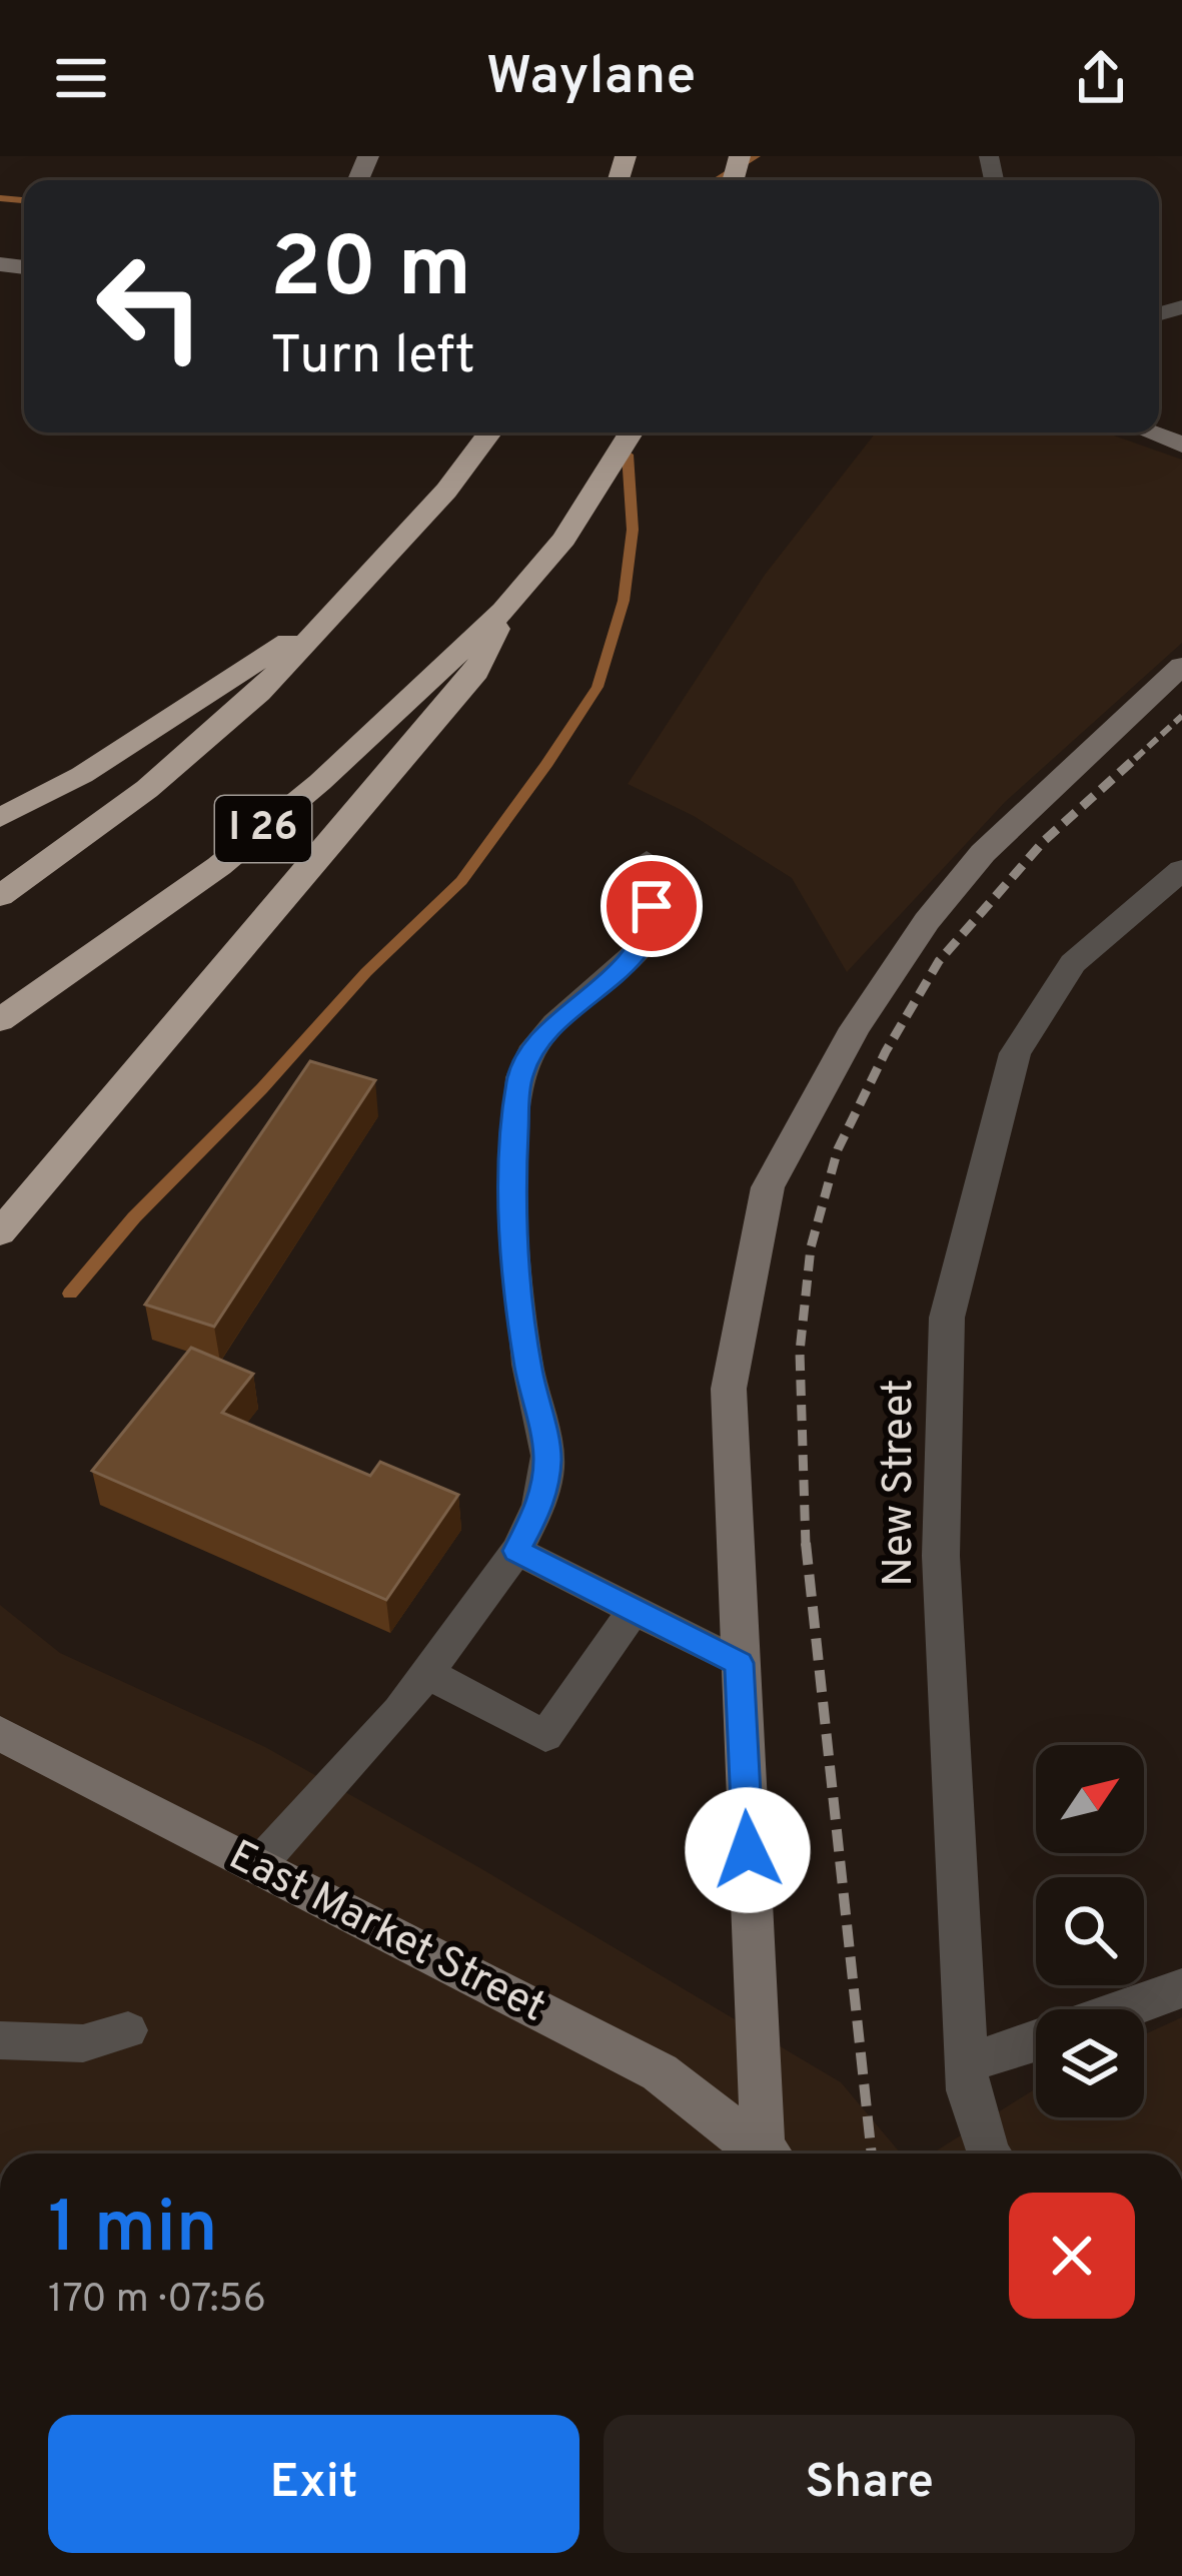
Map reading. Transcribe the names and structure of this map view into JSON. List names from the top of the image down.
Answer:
{
  "streets": {
    "highway": ["I 26"],
    "street": ["New Street", "East Market Street"]
  },
  "north": "top right",
  "page": {
    "header": "Waylane",
    "turn": ["20 m", "Turn left"],
    "heading": ["1 min", "170 m · 07:56"],
    "buttons": ["Exit", "Share"]
  }
}
